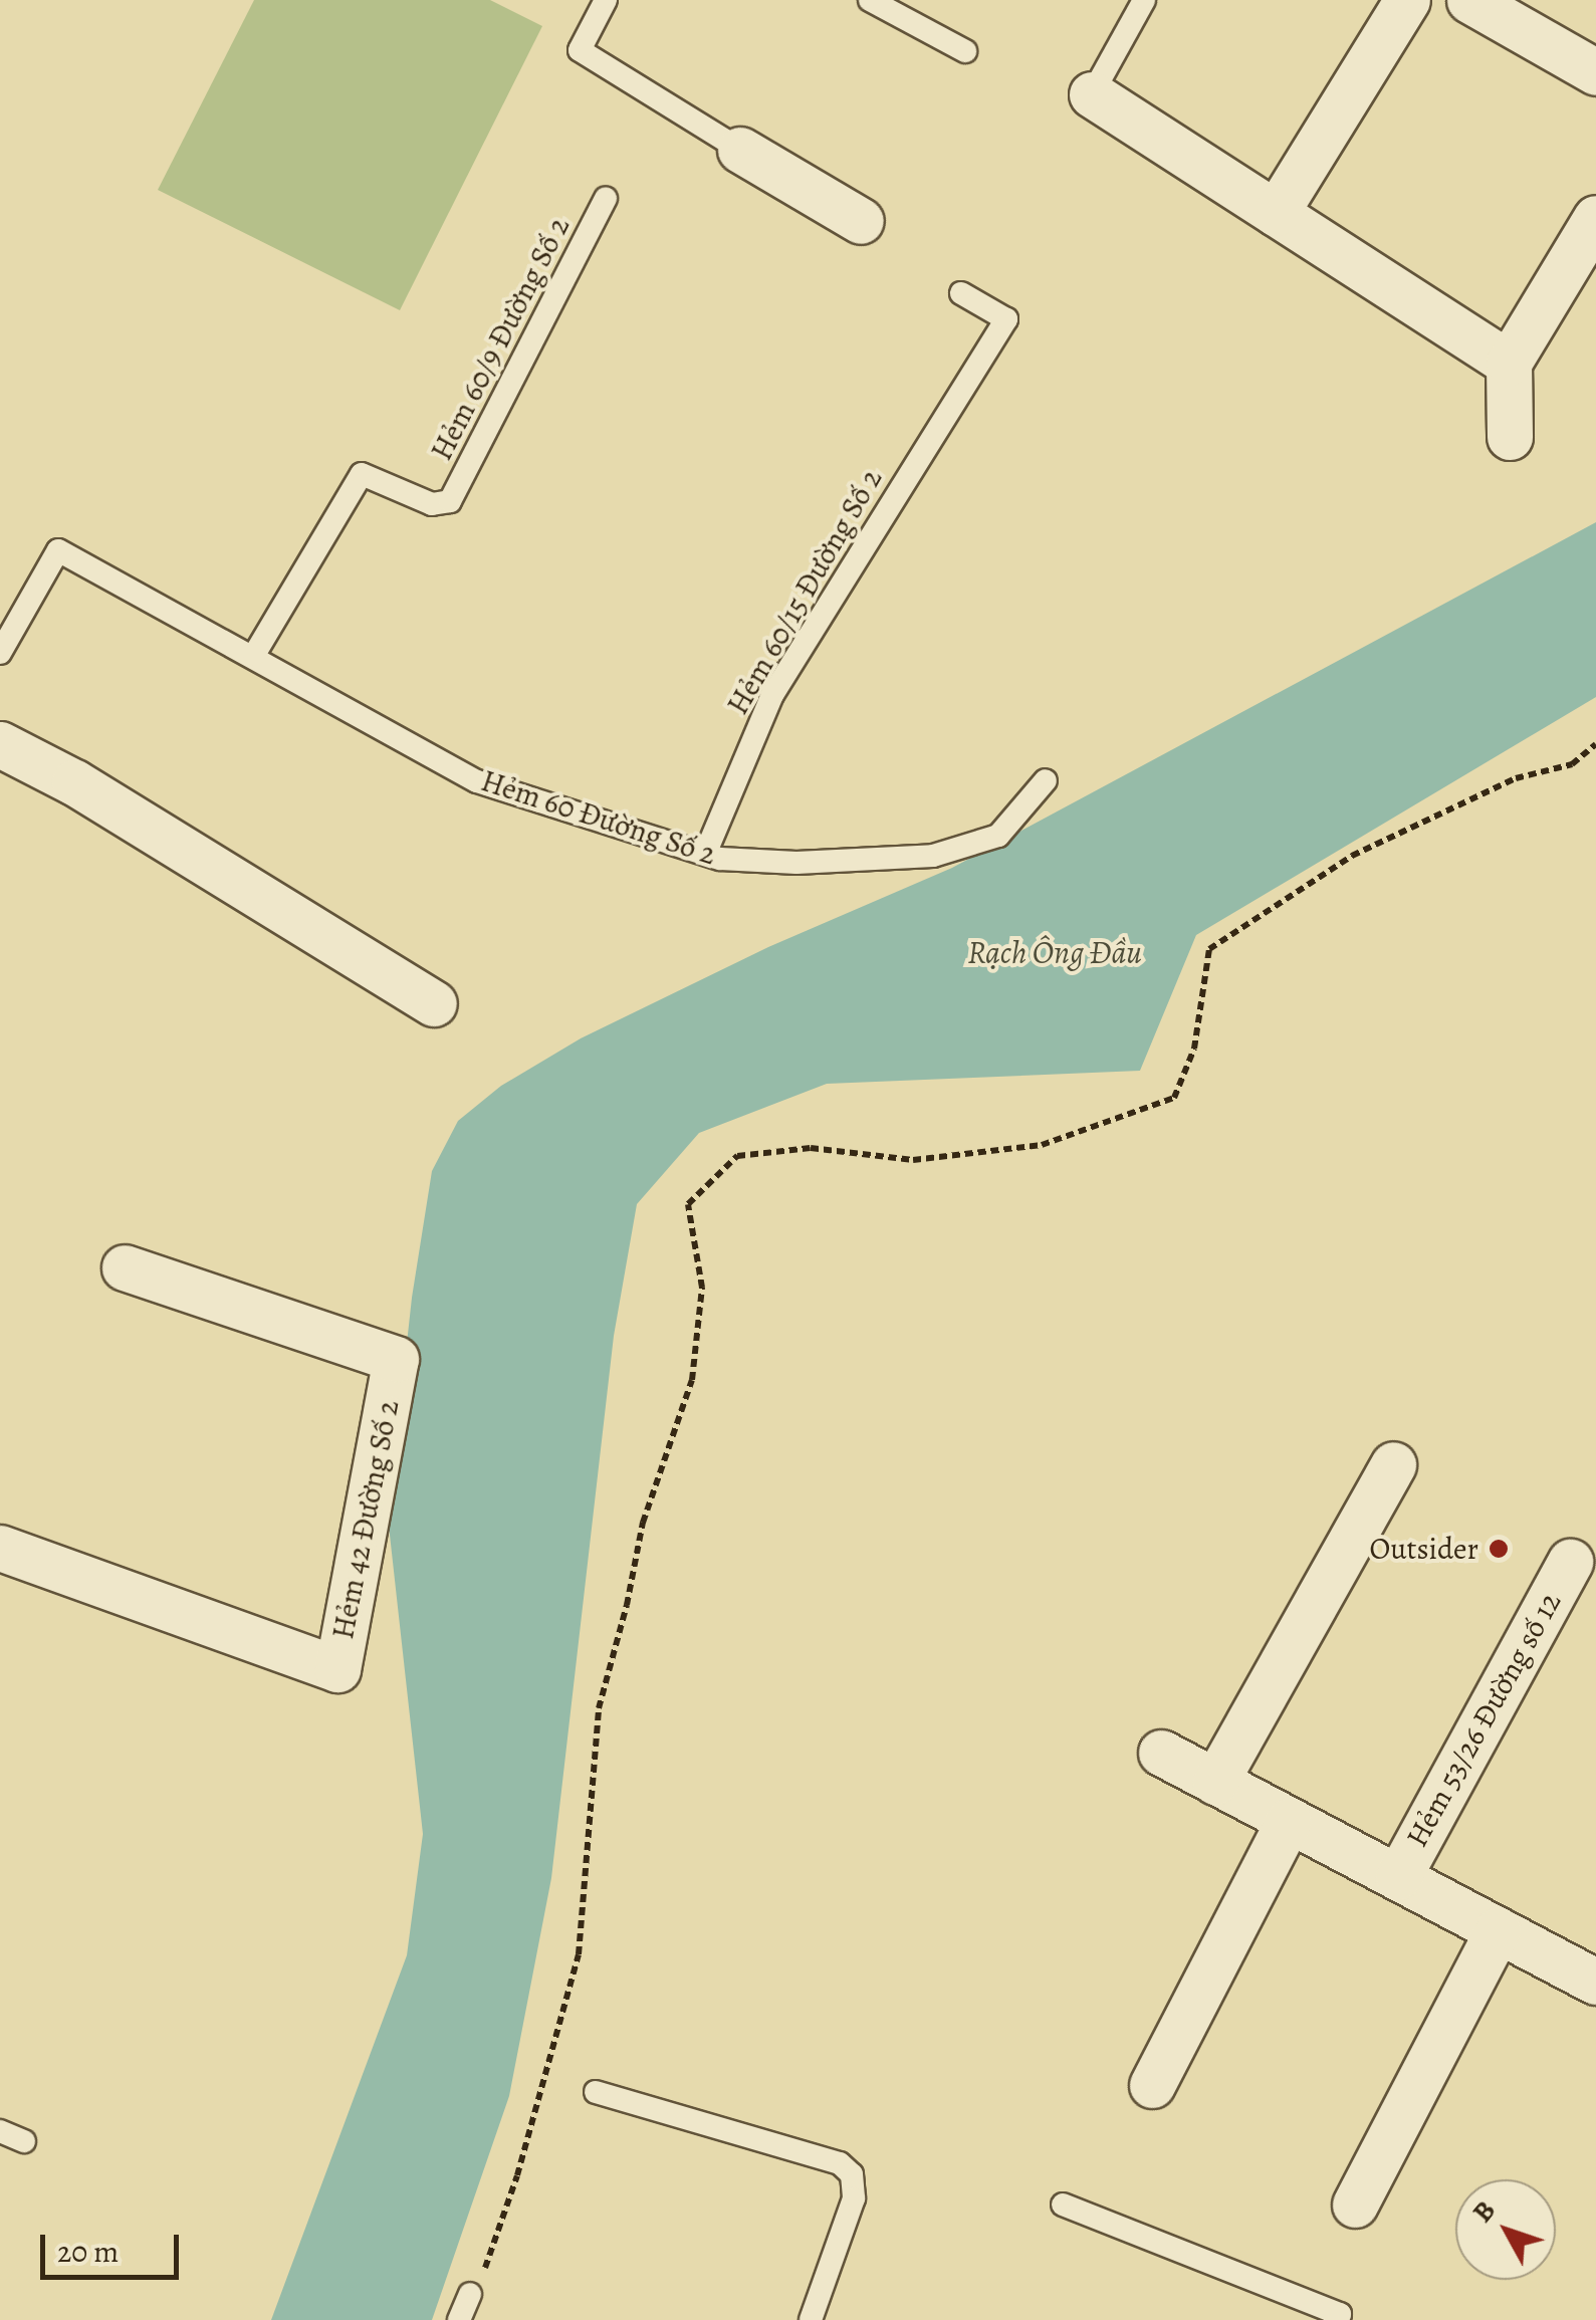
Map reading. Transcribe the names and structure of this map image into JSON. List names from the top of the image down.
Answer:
{
  "streets": {
    "street": ["Hẻm 42 Đường Số 2", "Hẻm 53/26 Đường số 12"],
    "lane": ["Hẻm 60/9 Đường Số 2", "Hẻm 60/15 Đường Số 2", "Hẻm 60 Đường Số 2"]
  },
  "crossings": [
    ["Hẻm 60/9 Đường Số 2", "Hẻm 60 Đường Số 2"],
    ["Hẻm 60/15 Đường Số 2", "Hẻm 60 Đường Số 2"]
  ],
  "water": ["Rạch Ông Đầu"],
  "places": ["Outsider"],
  "scale_bar": "20 m",
  "north": "top left"
}
